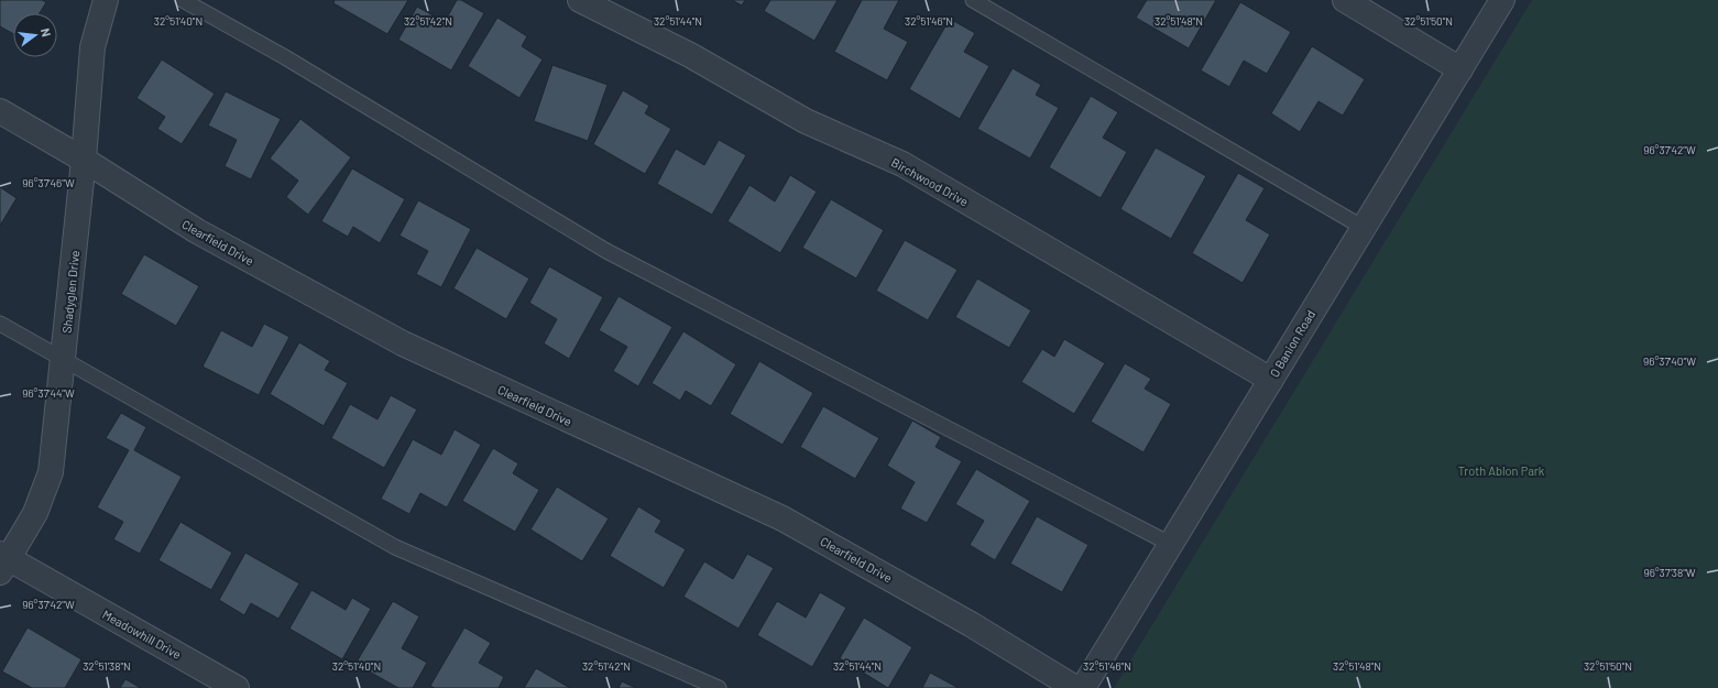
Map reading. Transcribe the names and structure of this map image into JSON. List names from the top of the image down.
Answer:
{
  "streets": {
    "street": [
      "Birchwood Drive",
      "Clearfield Drive",
      "Shadyglen Drive",
      "O Banion Road",
      "Meadowhill Drive"
    ]
  },
  "crossings": [
    ["Birchwood Drive", "O Banion Road"],
    ["Clearfield Drive", "Shadyglen Drive"],
    ["Clearfield Drive", "O Banion Road"],
    ["Shadyglen Drive", "Meadowhill Drive"]
  ],
  "parks": ["Troth Ablon Park"],
  "north": "right",
  "coordinates": [
    "32°51'40\"N",
    "32°51'42\"N",
    "32°51'44\"N",
    "32°51'46\"N",
    "32°51'48\"N",
    "32°51'50\"N",
    "96°37'42\"W",
    "96°37'46\"W",
    "96°37'40\"W",
    "96°37'44\"W",
    "96°37'38\"W",
    "32°51'38\"N"
  ]
}
